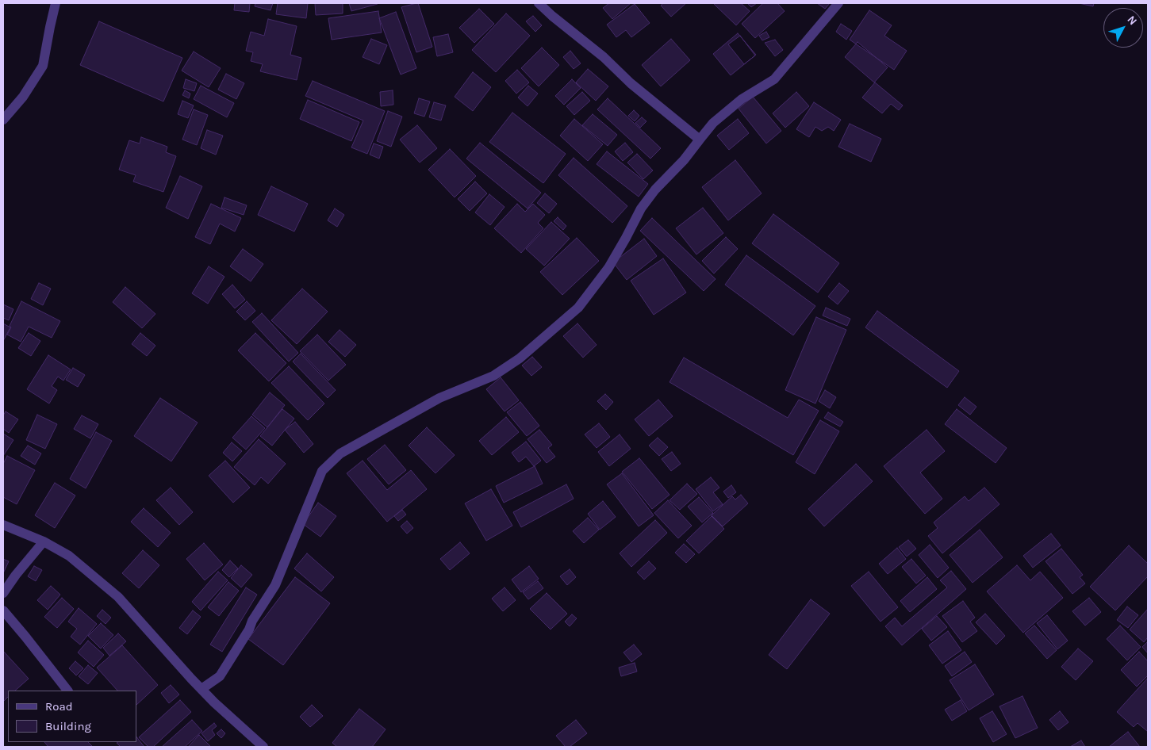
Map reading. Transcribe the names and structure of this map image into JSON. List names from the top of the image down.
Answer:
{
  "legend": ["Road", "Building"],
  "north": "top right"
}
